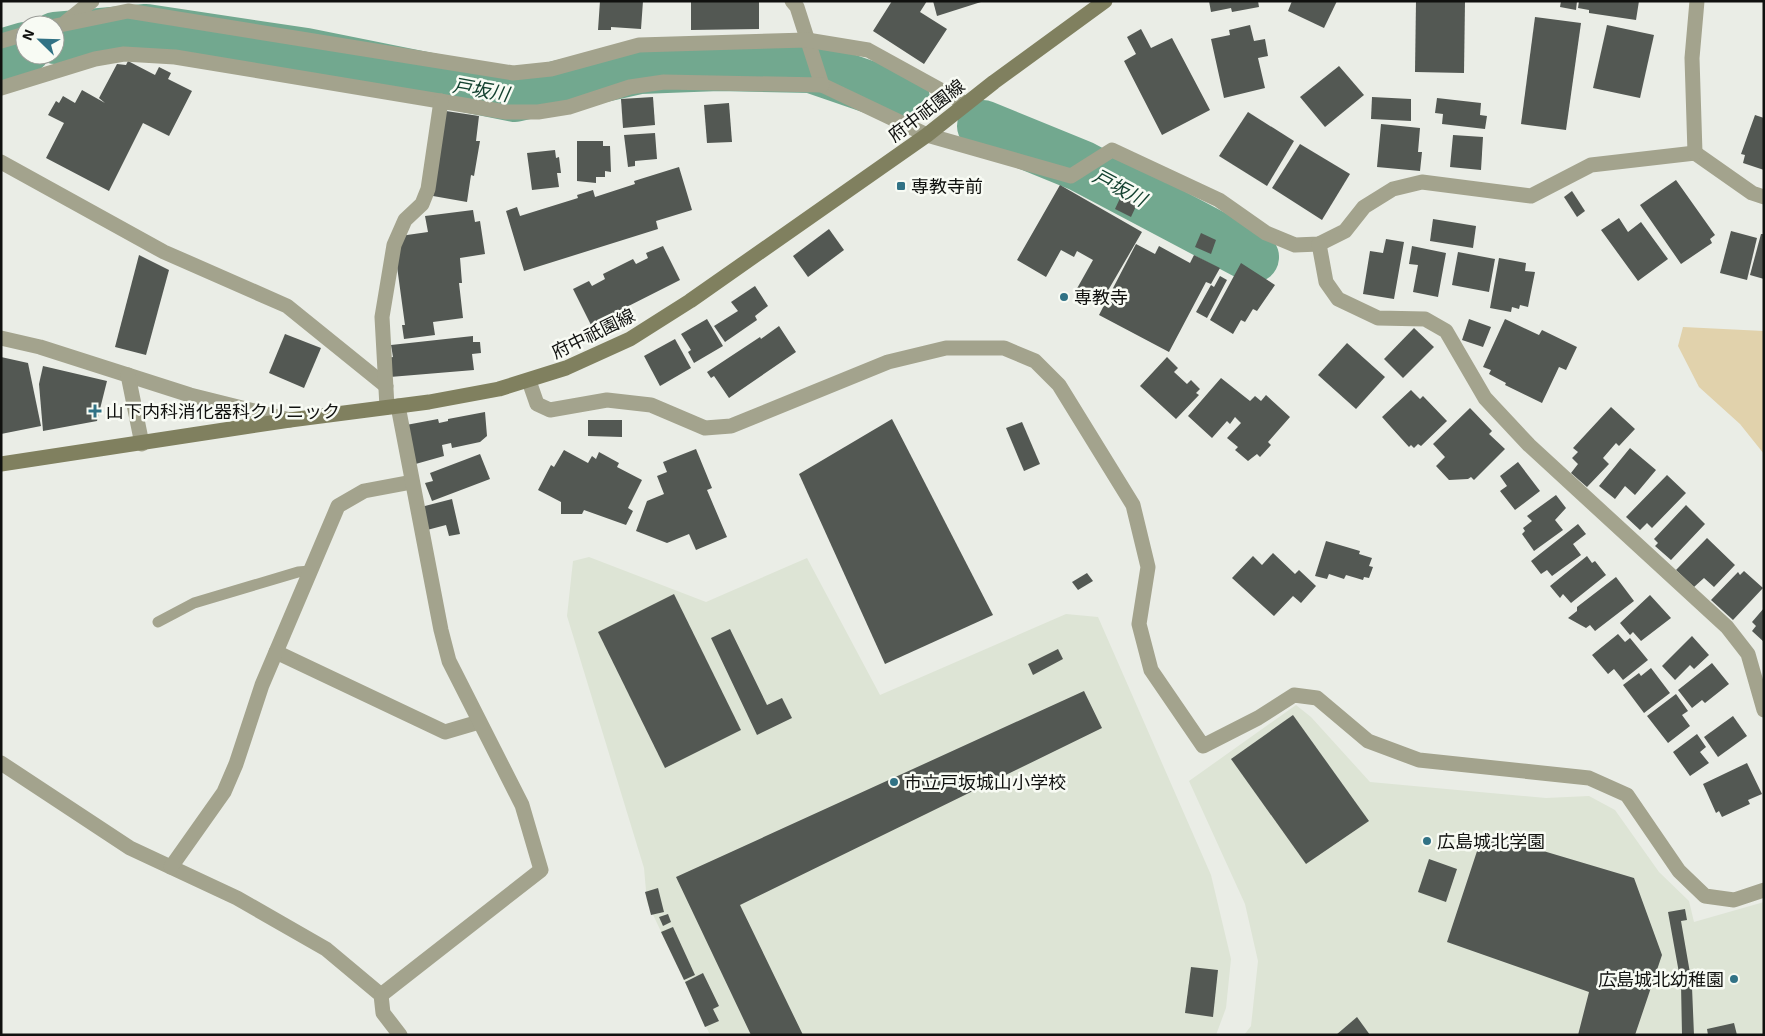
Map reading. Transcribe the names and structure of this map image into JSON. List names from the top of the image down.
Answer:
{
  "streets": {
    "main road": ["府中祇園線"]
  },
  "water": ["戸坂川"],
  "places": {
    "transit": ["専教寺前"],
    "other": [
      "専教寺",
      "市立戸坂城山小学校",
      "広島城北学園",
      "広島城北幼稚園"
    ],
    "health": ["山下内科消化器科クリニック"]
  },
  "north": "top left"
}
